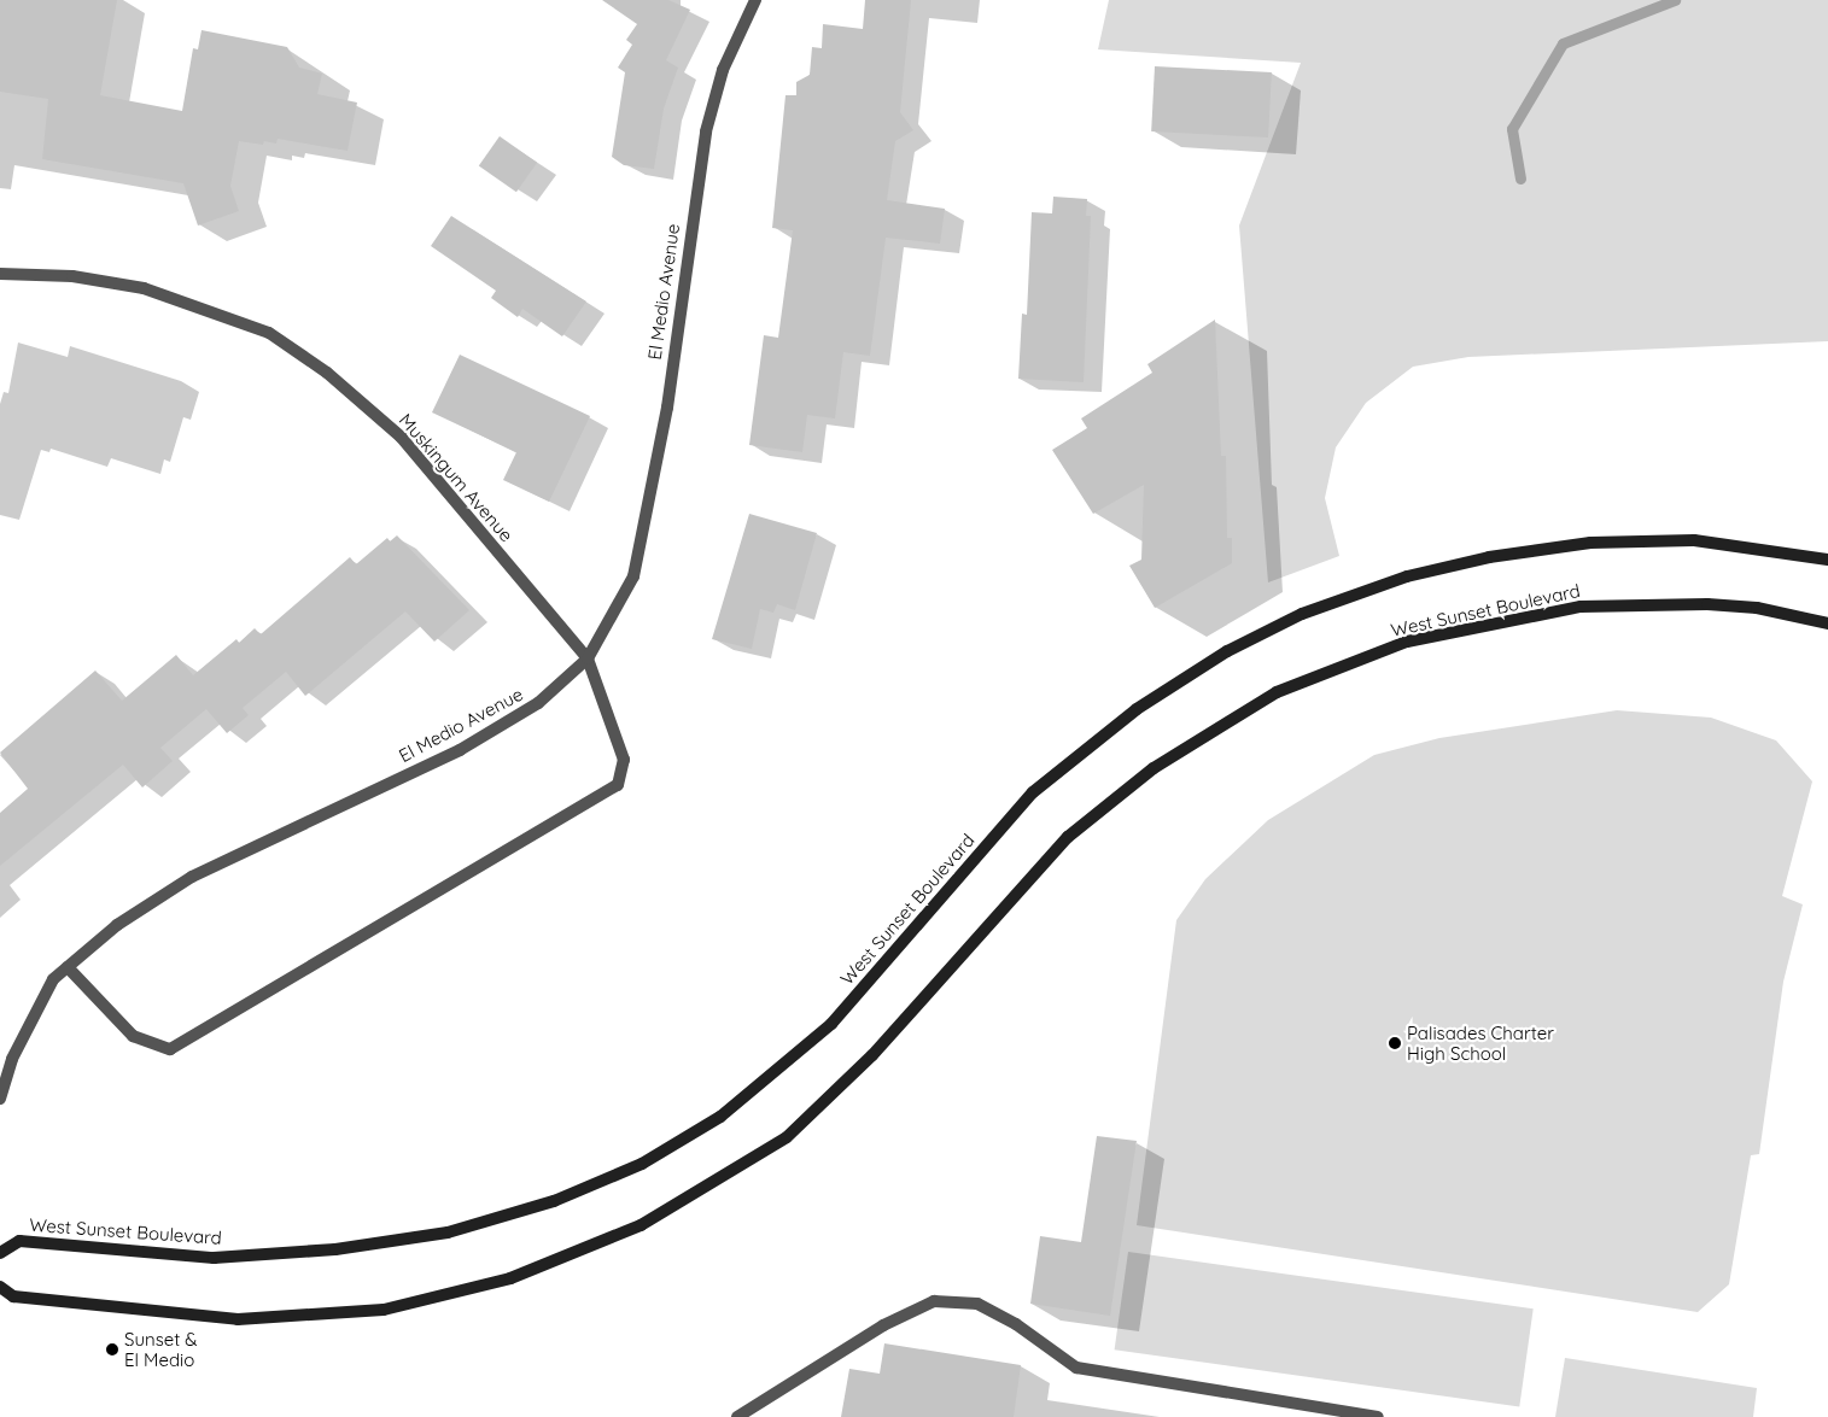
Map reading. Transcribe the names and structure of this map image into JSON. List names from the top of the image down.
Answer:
{
  "streets": {
    "main road": ["West Sunset Boulevard"],
    "street": ["El Medio Avenue", "Muskingum Avenue"]
  },
  "crossings": [
    ["El Medio Avenue", "Muskingum Avenue"]
  ],
  "places": ["Palisades Charter High School", "Sunset & El Medio"]
}
